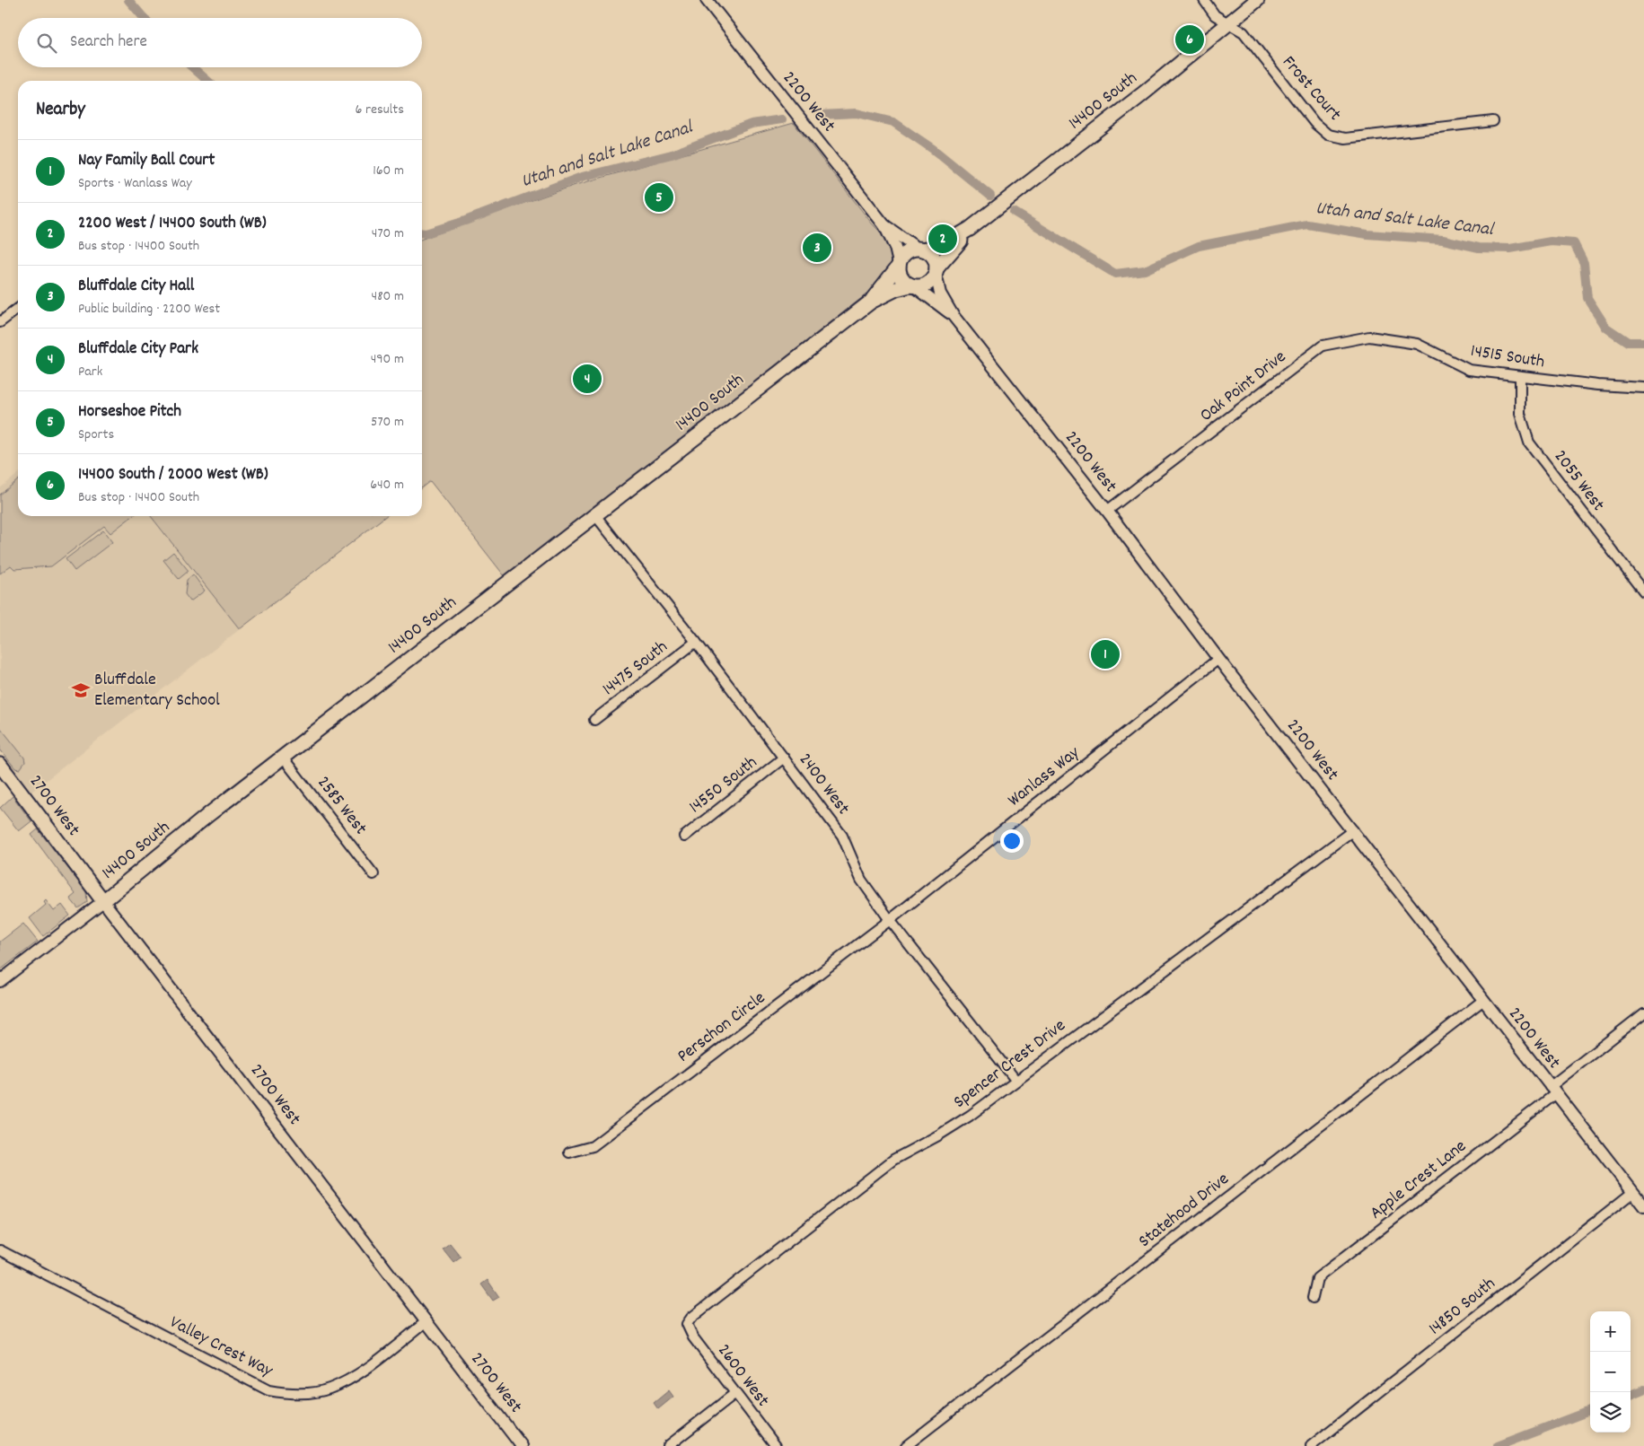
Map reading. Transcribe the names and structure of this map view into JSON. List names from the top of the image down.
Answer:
{
  "streets": {
    "main road": ["14400 South", "2700 West"],
    "street": [
      "Frost Court",
      "2200 West",
      "14515 South",
      "Oak Point Drive",
      "2055 West",
      "14475 South",
      "Wanlass Way",
      "2400 West",
      "14550 South",
      "2585 West",
      "Perschon Circle",
      "Spencer Crest Drive",
      "Apple Crest Lane",
      "Statehood Drive",
      "14850 South",
      "Valley Crest Way",
      "2600 West"
    ]
  },
  "crossings": [
    ["Frost Court", "14400 South"],
    ["14400 South", "2200 West"],
    ["14400 South", "2400 West"],
    ["14400 South", "2700 West"],
    ["14400 South", "2585 West"],
    ["2200 West", "Oak Point Drive"],
    ["2200 West", "Wanlass Way"],
    ["2200 West", "Spencer Crest Drive"],
    ["2200 West", "Apple Crest Lane"],
    ["2200 West", "Statehood Drive"],
    ["2200 West", "14850 South"],
    ["14515 South", "Oak Point Drive"],
    ["14515 South", "2055 West"],
    ["14475 South", "2400 West"],
    ["Wanlass Way", "2400 West"],
    ["Wanlass Way", "Perschon Circle"],
    ["2400 West", "14550 South"],
    ["2400 West", "Perschon Circle"],
    ["2400 West", "Spencer Crest Drive"],
    ["2700 West", "Valley Crest Way"],
    ["Spencer Crest Drive", "2600 West"]
  ],
  "water": ["Utah and Salt Lake Canal"],
  "places": {
    "school or university": ["Bluffdale Elementary School"]
  },
  "page": {
    "search": "Search here",
    "pins": [
      "6",
      "5",
      "2",
      "3",
      "4",
      "1"
    ],
    "heading": ["Nearby", "6 results"],
    "list": [
      {
        "mark": "1",
        "name": "Nay Family Ball Court",
        "note": "Sports · Wanlass Way",
        "value": "160 m"
      },
      {
        "mark": "2",
        "name": "2200 West / 14400 South (WB)",
        "note": "Bus stop · 14400 South",
        "value": "470 m"
      },
      {
        "mark": "3",
        "name": "Bluffdale City Hall",
        "note": "Public building · 2200 West",
        "value": "480 m"
      },
      {
        "mark": "4",
        "name": "Bluffdale City Park",
        "note": "Park",
        "value": "490 m"
      },
      {
        "mark": "5",
        "name": "Horseshoe Pitch",
        "note": "Sports",
        "value": "570 m"
      },
      {
        "mark": "6",
        "name": "14400 South / 2000 West (WB)",
        "note": "Bus stop · 14400 South",
        "value": "640 m"
      }
    ],
    "map_buttons": ["+", "−"]
  }
}
